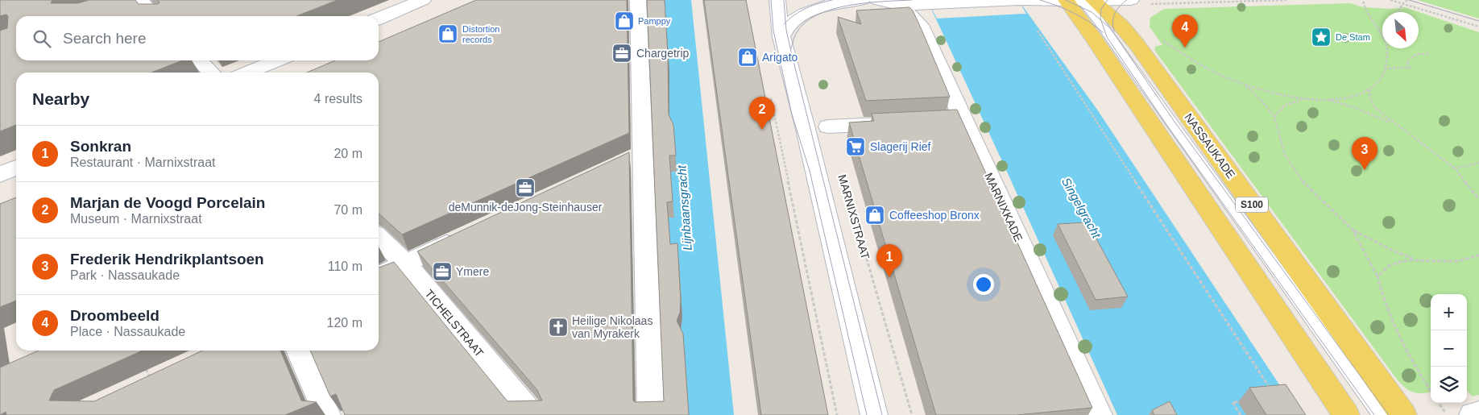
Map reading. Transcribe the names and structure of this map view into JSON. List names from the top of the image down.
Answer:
{
  "streets": {
    "main road": ["NASSAUKADE", "S100"],
    "street": ["MARNIXKADE", "TICHELSTRAAT"],
    "path": ["MARNIXSTRAAT"]
  },
  "water": ["Lijnbaansgracht", "Singelgracht"],
  "places": {
    "shop": [
      "Pamppy",
      "Distortion records",
      "Arigato",
      "Coffeeshop Bronx"
    ],
    "place": ["De Stam"],
    "office": ["Chargetrip", "deMunnik-deJong-Steinhauser", "Ymere"],
    "supermarket": ["Slagerij Rief"],
    "church": ["Heilige Nikolaas van Myrakerk"]
  },
  "north": "bottom right",
  "page": {
    "pins": [
      "4",
      "2",
      "3",
      "1"
    ],
    "search": "Search here",
    "heading": ["Nearby", "4 results"],
    "list": [
      {
        "mark": "1",
        "name": "Sonkran",
        "note": "Restaurant · Marnixstraat",
        "value": "20 m"
      },
      {
        "mark": "2",
        "name": "Marjan de Voogd Porcelain",
        "note": "Museum · Marnixstraat",
        "value": "70 m"
      },
      {
        "mark": "3",
        "name": "Frederik Hendrikplantsoen",
        "note": "Park · Nassaukade",
        "value": "110 m"
      },
      {
        "mark": "4",
        "name": "Droombeeld",
        "note": "Place · Nassaukade",
        "value": "120 m"
      }
    ],
    "map_buttons": ["+", "−"]
  }
}
